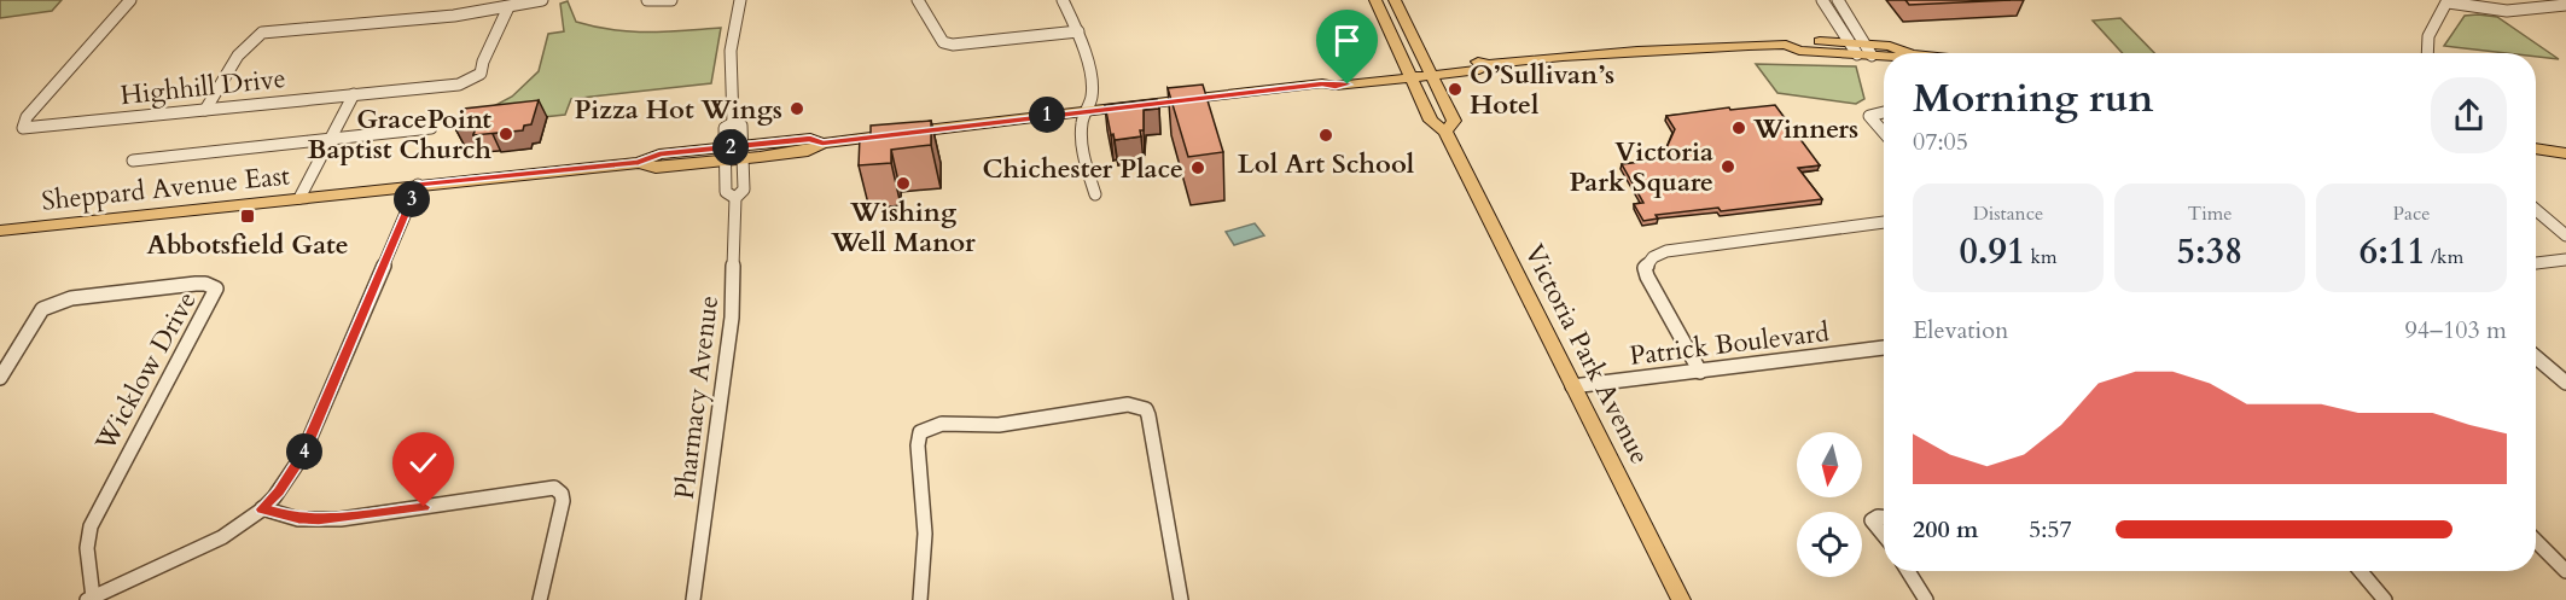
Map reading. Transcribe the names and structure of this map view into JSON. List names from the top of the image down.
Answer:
{
  "streets": {
    "main road": ["Sheppard Avenue East", "Victoria Park Avenue"],
    "street": [
      "Highhill Drive",
      "Patrick Boulevard",
      "Wicklow Drive",
      "Pharmacy Avenue"
    ]
  },
  "crossings": [
    ["Sheppard Avenue East", "Victoria Park Avenue"],
    ["Sheppard Avenue East", "Pharmacy Avenue"],
    ["Patrick Boulevard", "Victoria Park Avenue"]
  ],
  "places": {
    "other": [
      "O’Sullivan’s Hotel",
      "Pizza Hot Wings",
      "Winners",
      "GracePoint Baptist Church",
      "Lol Art School",
      "Victoria Park Square",
      "Chichester Place",
      "Wishing Well Manor"
    ],
    "transit": ["Abbotsfield Gate"]
  },
  "north": "bottom",
  "page": {
    "heading": ["Morning run", "07:05"],
    "pins": [
      "1",
      "2",
      "3",
      "4"
    ],
    "stats": [
      ["Distance", "0.91 km"],
      ["Time", "5:38"],
      ["Pace", "6:11 /km"]
    ],
    "chart": ["Elevation", "94–103 m"],
    "list": [
      {
        "name": "200 m",
        "note": "5:57"
      }
    ]
  }
}
